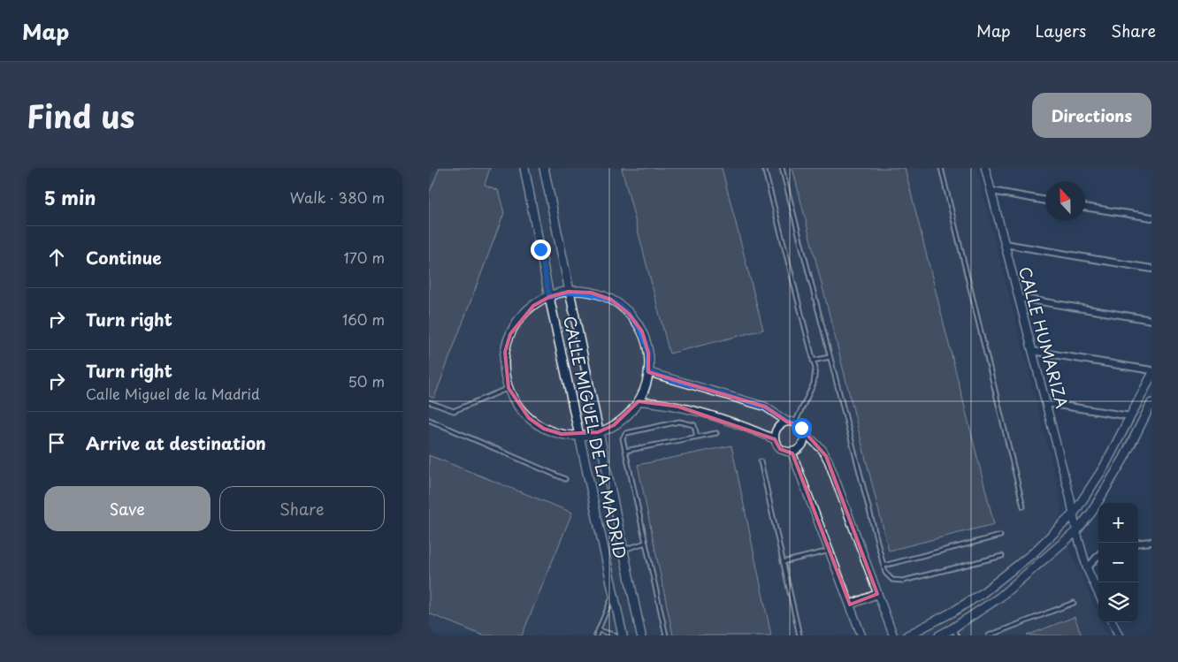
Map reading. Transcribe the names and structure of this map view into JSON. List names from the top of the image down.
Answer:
{
  "streets": {
    "main road": ["CALLE MIGUEL DE LA MADRID"],
    "street": ["CALLE HUMARIZA"]
  },
  "north": "top",
  "page": {
    "header": "Map",
    "nav": ["Map", "Layers", "Share"],
    "title": "Find us",
    "buttons": [
      "Directions",
      ["Save", "Share"]
    ],
    "heading": ["5 min", "Walk · 380 m"],
    "list": [
      ["Continue", "170 m"],
      ["Turn right", "160 m"],
      ["Turn right", "Calle Miguel de la Madrid", "50 m"],
      "Arrive at destination"
    ],
    "map_buttons": ["+", "−"]
  }
}
